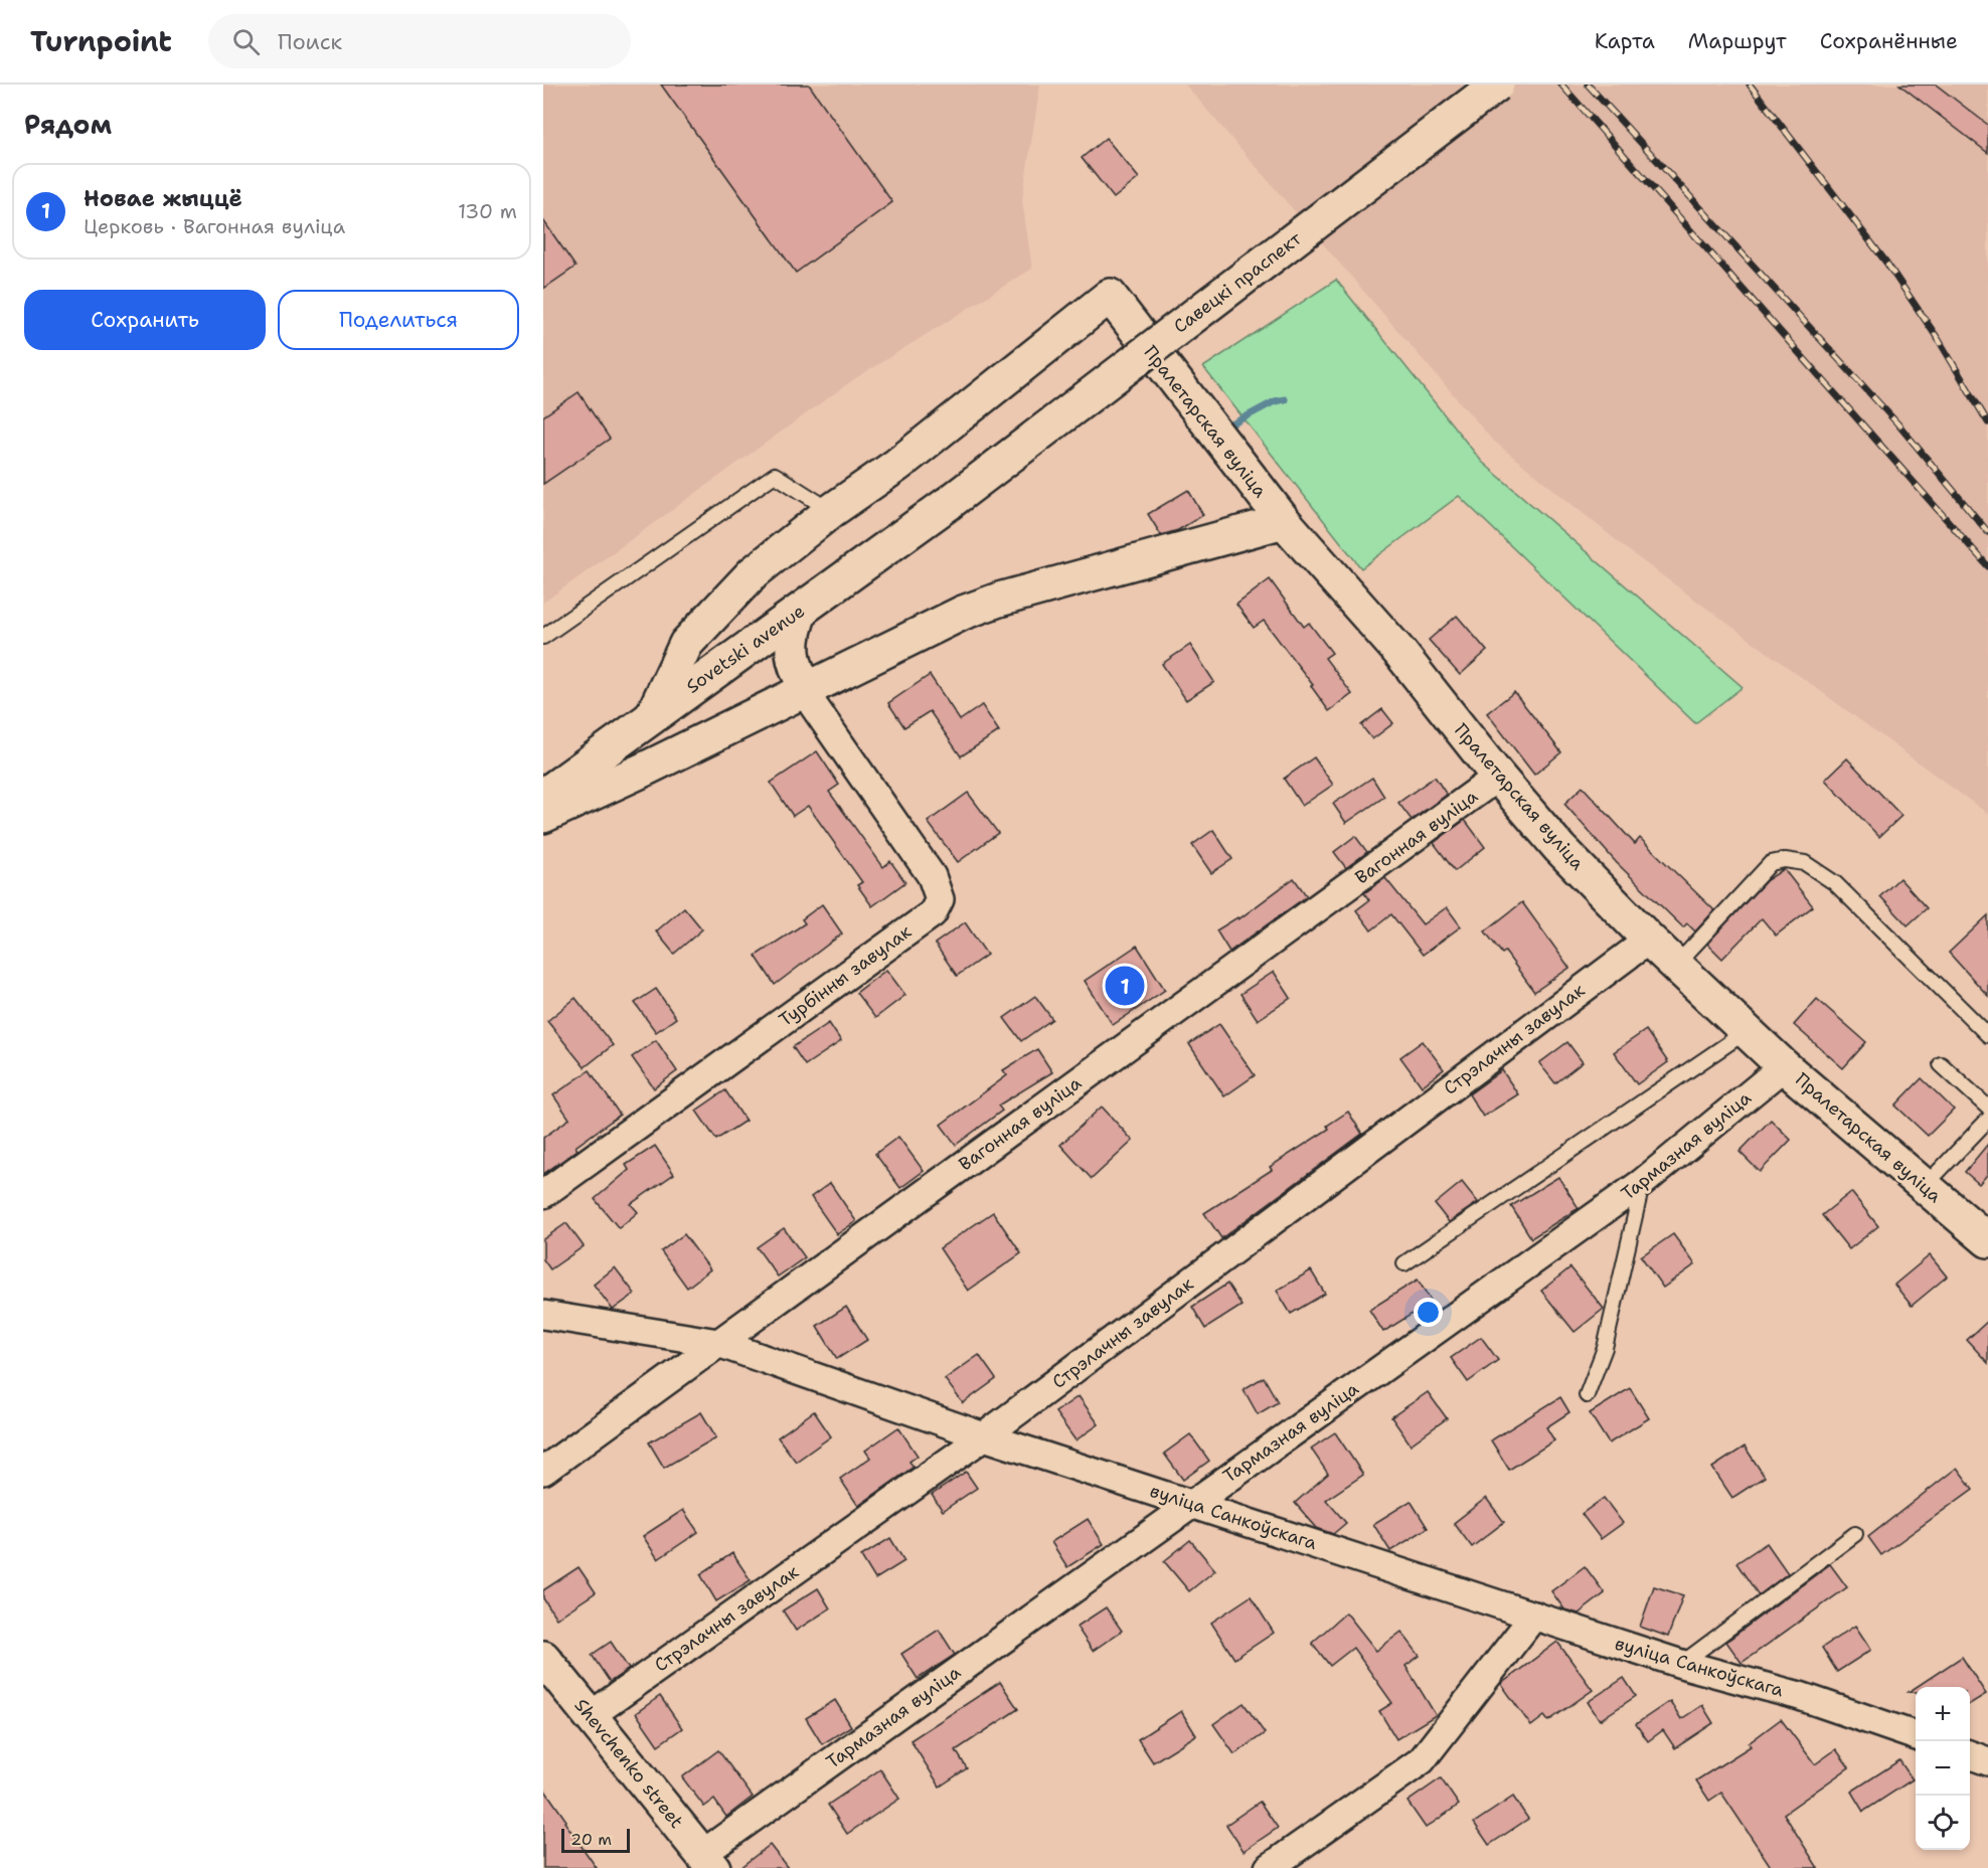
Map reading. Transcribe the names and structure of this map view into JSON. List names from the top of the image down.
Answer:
{
  "streets": {
    "main road": [
      "Савецкі праспект",
      "Пралетарская вуліца",
      "Sovetski avenue",
      "Shevchenko street"
    ],
    "street": [
      "Вагонная вуліца",
      "Турбінны завулак",
      "Стрэлачны завулак",
      "Тармазная вуліца",
      "вуліца Санкоўскага"
    ]
  },
  "crossings": [
    ["Савецкі праспект", "Sovetski avenue"],
    ["Пралетарская вуліца", "Вагонная вуліца"],
    ["Пралетарская вуліца", "Стрэлачны завулак"],
    ["Пралетарская вуліца", "Тармазная вуліца"],
    ["Вагонная вуліца", "вуліца Санкоўскага"],
    ["Стрэлачны завулак", "вуліца Санкоўскага"],
    ["Стрэлачны завулак", "Shevchenko street"],
    ["Тармазная вуліца", "вуліца Санкоўскага"],
    ["Тармазная вуліца", "Shevchenko street"]
  ],
  "scale_bar": "20 m",
  "page": {
    "header": "Turnpoint",
    "search": "Поиск",
    "nav": ["Карта", "Маршрут", "Сохранённые"],
    "heading": "Рядом",
    "list": [
      {
        "mark": "1",
        "name": "Новае жыццё",
        "note": "Церковь · Вагонная вуліца",
        "value": "130 m"
      }
    ],
    "buttons": ["Сохранить", "Поделиться"],
    "pins": "1",
    "map_buttons": ["+", "−"],
    "scale": "20 m"
  }
}
